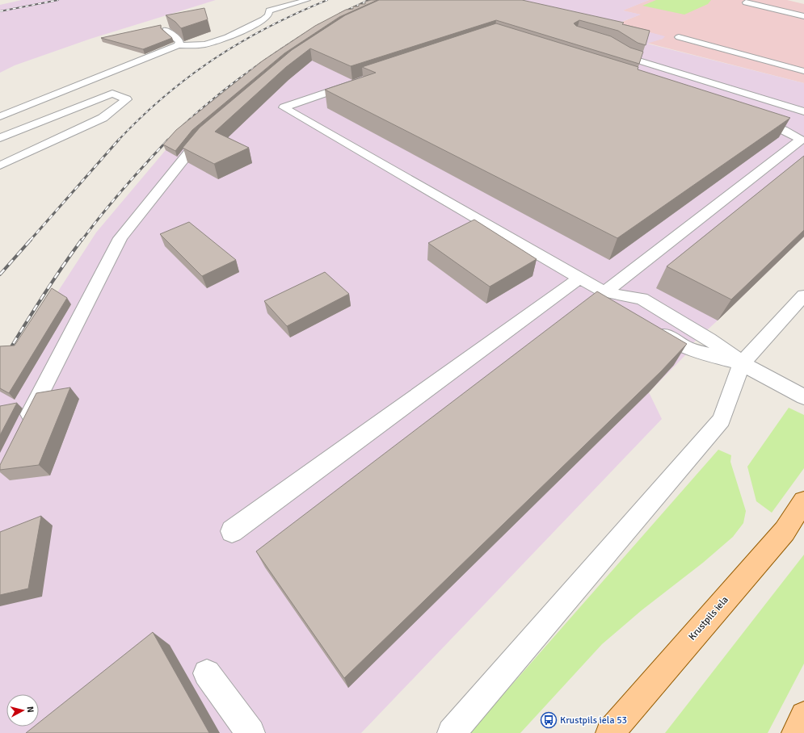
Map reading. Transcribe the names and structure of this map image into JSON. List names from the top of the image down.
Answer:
{
  "streets": {
    "main road": ["Krustpils iela"]
  },
  "places": {
    "bus stop": ["Krustpils iela 53"]
  },
  "north": "right"
}
